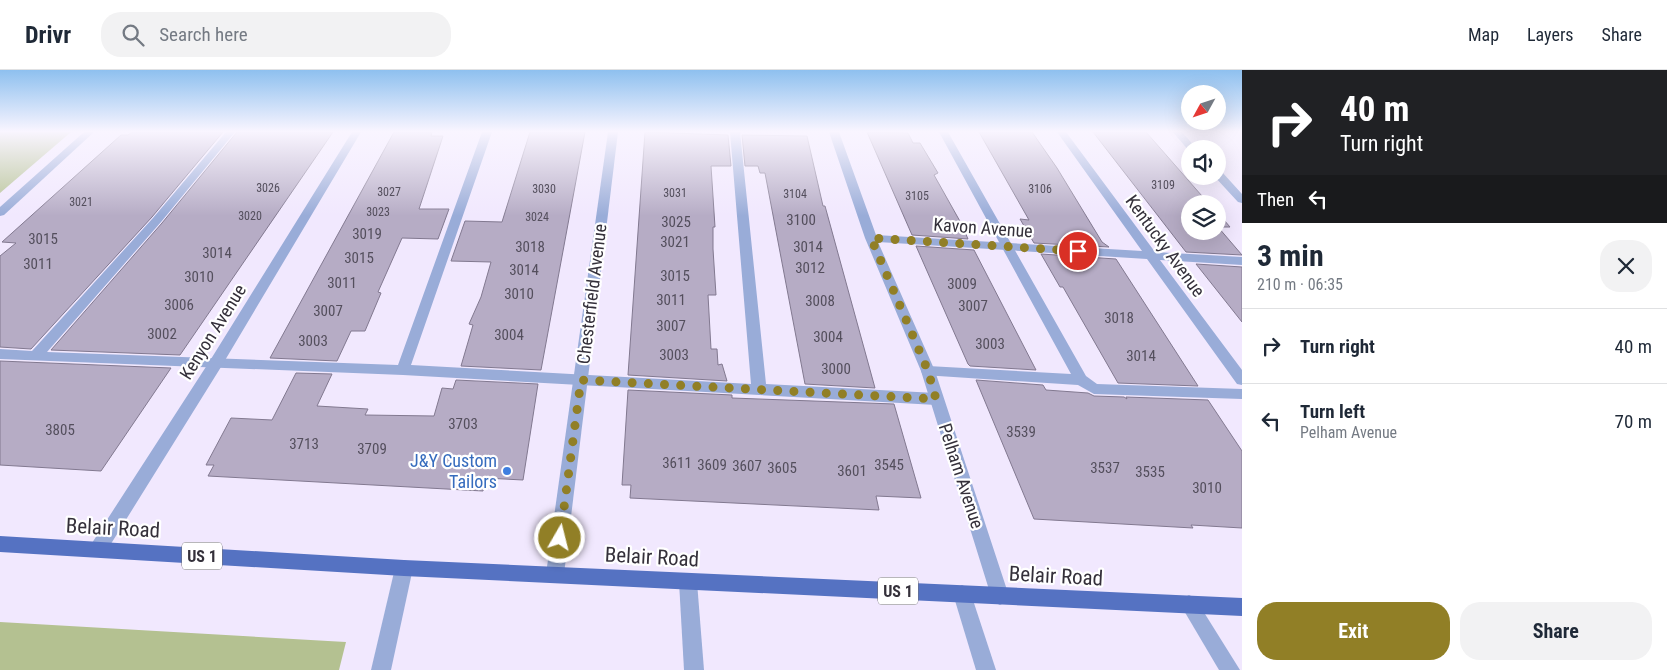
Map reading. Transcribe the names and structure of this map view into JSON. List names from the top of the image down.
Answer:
{
  "streets": {
    "main road": ["Belair Road", "US 1"],
    "street": [
      "Kavon Avenue",
      "Kentucky Avenue",
      "Chesterfield Avenue",
      "Kenyon Avenue",
      "Pelham Avenue"
    ]
  },
  "crossings": [
    ["Kavon Avenue", "Kentucky Avenue"],
    ["Kavon Avenue", "Pelham Avenue"],
    ["Chesterfield Avenue", "Belair Road"],
    ["Kenyon Avenue", "Belair Road"],
    ["Pelham Avenue", "Belair Road"]
  ],
  "places": ["J&Y Custom Tailors"],
  "house_numbers": [
    "3109",
    "3026",
    "3030",
    "3106",
    "3027",
    "3031",
    "3104",
    "3105",
    "3021",
    "3023",
    "3020",
    "3024",
    "3100",
    "3025",
    "3019",
    "3015",
    "3021",
    "3018",
    "3014",
    "3014",
    "3015",
    "3011",
    "3012",
    "3014",
    "3015",
    "3010",
    "3011",
    "3009",
    "3010",
    "3011",
    "3008",
    "3006",
    "3007",
    "3007",
    "3018",
    "3007",
    "3002",
    "3004",
    "3004",
    "3003",
    "3003",
    "3003",
    "3014",
    "3000",
    "3703",
    "3805",
    "3539",
    "3713",
    "3709",
    "3611",
    "3609",
    "3545",
    "3607",
    "3605",
    "3537",
    "3601",
    "3535",
    "3010"
  ],
  "north": "bottom left",
  "page": {
    "header": "Drivr",
    "search": "Search here",
    "nav": ["Map", "Layers", "Share"],
    "turn": ["40 m", "Turn right"],
    "then": "Then",
    "heading": ["3 min", "210 m · 06:35"],
    "list": [
      {
        "name": "Turn right",
        "value": "40 m"
      },
      {
        "name": "Turn left",
        "note": "Pelham Avenue",
        "value": "70 m"
      }
    ],
    "buttons": ["Exit", "Share"]
  }
}
